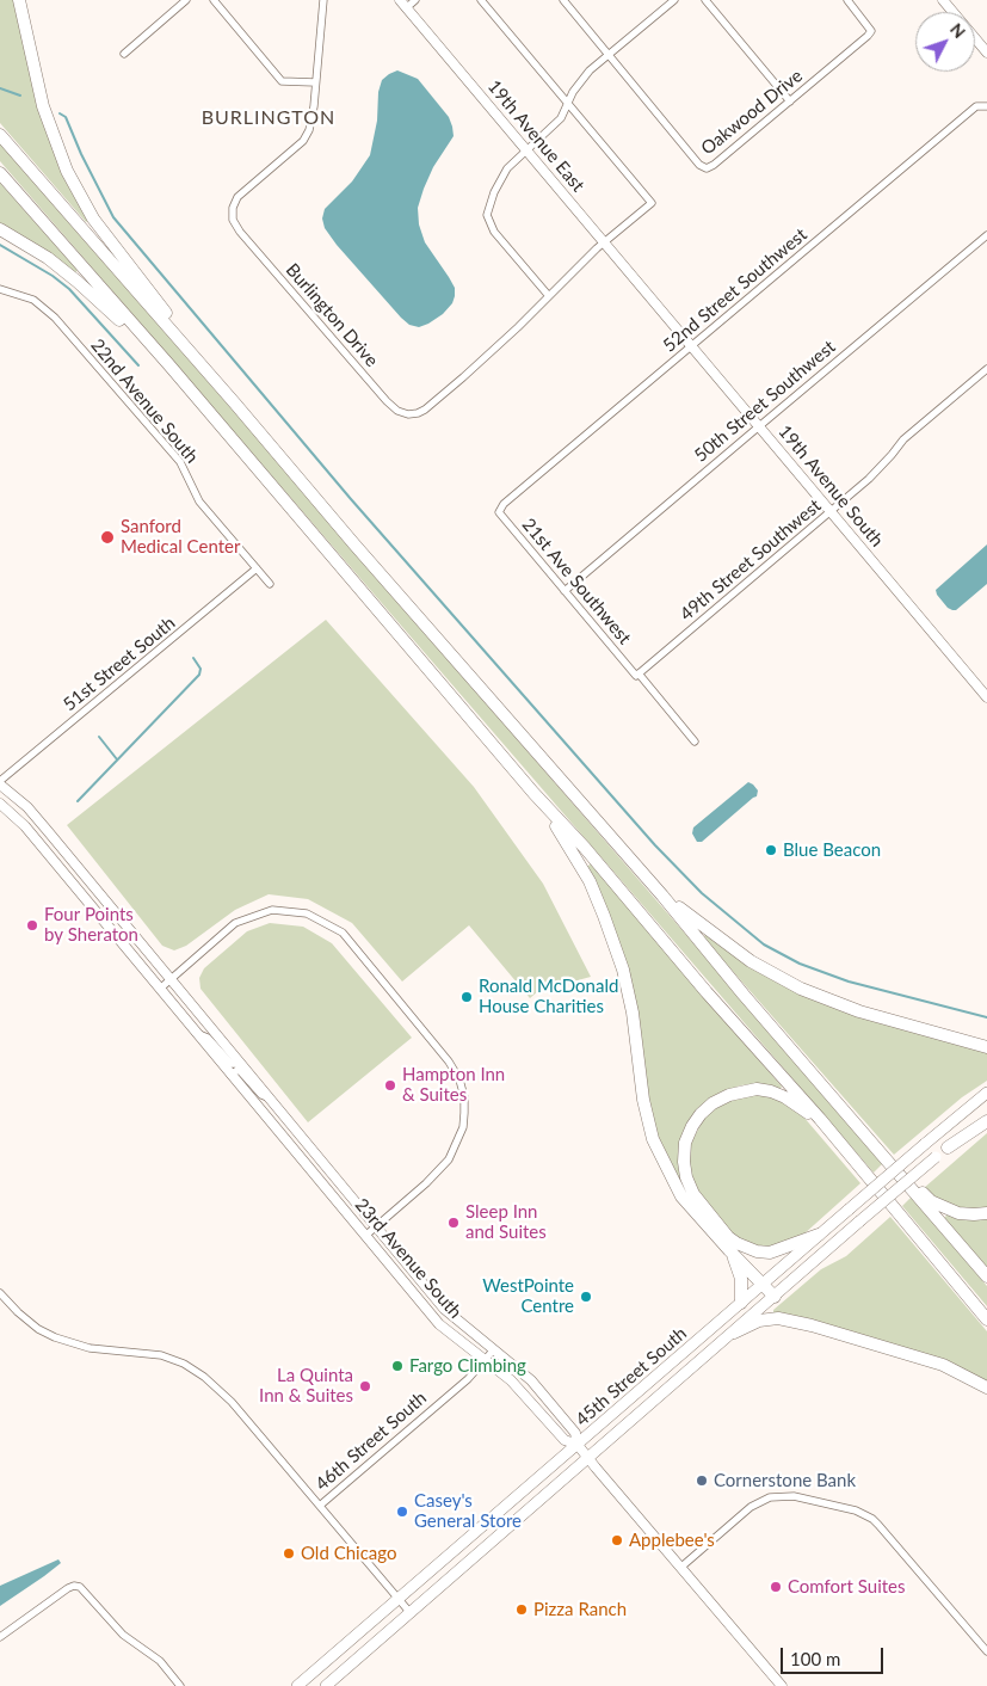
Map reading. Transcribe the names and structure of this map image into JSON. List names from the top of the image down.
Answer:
{
  "streets": {
    "main road": ["45th Street South"],
    "street": [
      "Oakwood Drive",
      "19th Avenue East",
      "52nd Street Southwest",
      "Burlington Drive",
      "22nd Avenue South",
      "50th Street Southwest",
      "19th Avenue South",
      "49th Street Southwest",
      "21st Ave Southwest",
      "51st Street South",
      "23rd Avenue South",
      "46th Street South"
    ]
  },
  "crossings": [
    ["19th Avenue East", "Burlington Drive"],
    ["19th Avenue East", "19th Avenue South"],
    ["52nd Street Southwest", "19th Avenue South"],
    ["52nd Street Southwest", "21st Ave Southwest"],
    ["22nd Avenue South", "51st Street South"],
    ["50th Street Southwest", "19th Avenue South"],
    ["50th Street Southwest", "21st Ave Southwest"],
    ["19th Avenue South", "49th Street Southwest"],
    ["49th Street Southwest", "21st Ave Southwest"],
    ["51st Street South", "23rd Avenue South"],
    ["23rd Avenue South", "45th Street South"],
    ["23rd Avenue South", "46th Street South"]
  ],
  "districts": ["BURLINGTON"],
  "places": [
    "Sanford Medical Center",
    "Blue Beacon",
    "Four Points by Sheraton",
    "Ronald McDonald House Charities",
    "Hampton Inn & Suites",
    "Sleep Inn and Suites",
    "WestPointe Centre",
    "Fargo Climbing",
    "La Quinta Inn & Suites",
    "Cornerstone Bank",
    "Casey's General Store",
    "Applebee's",
    "Old Chicago",
    "Comfort Suites",
    "Pizza Ranch"
  ],
  "scale_bar": "100 m",
  "north": "top right"
}
